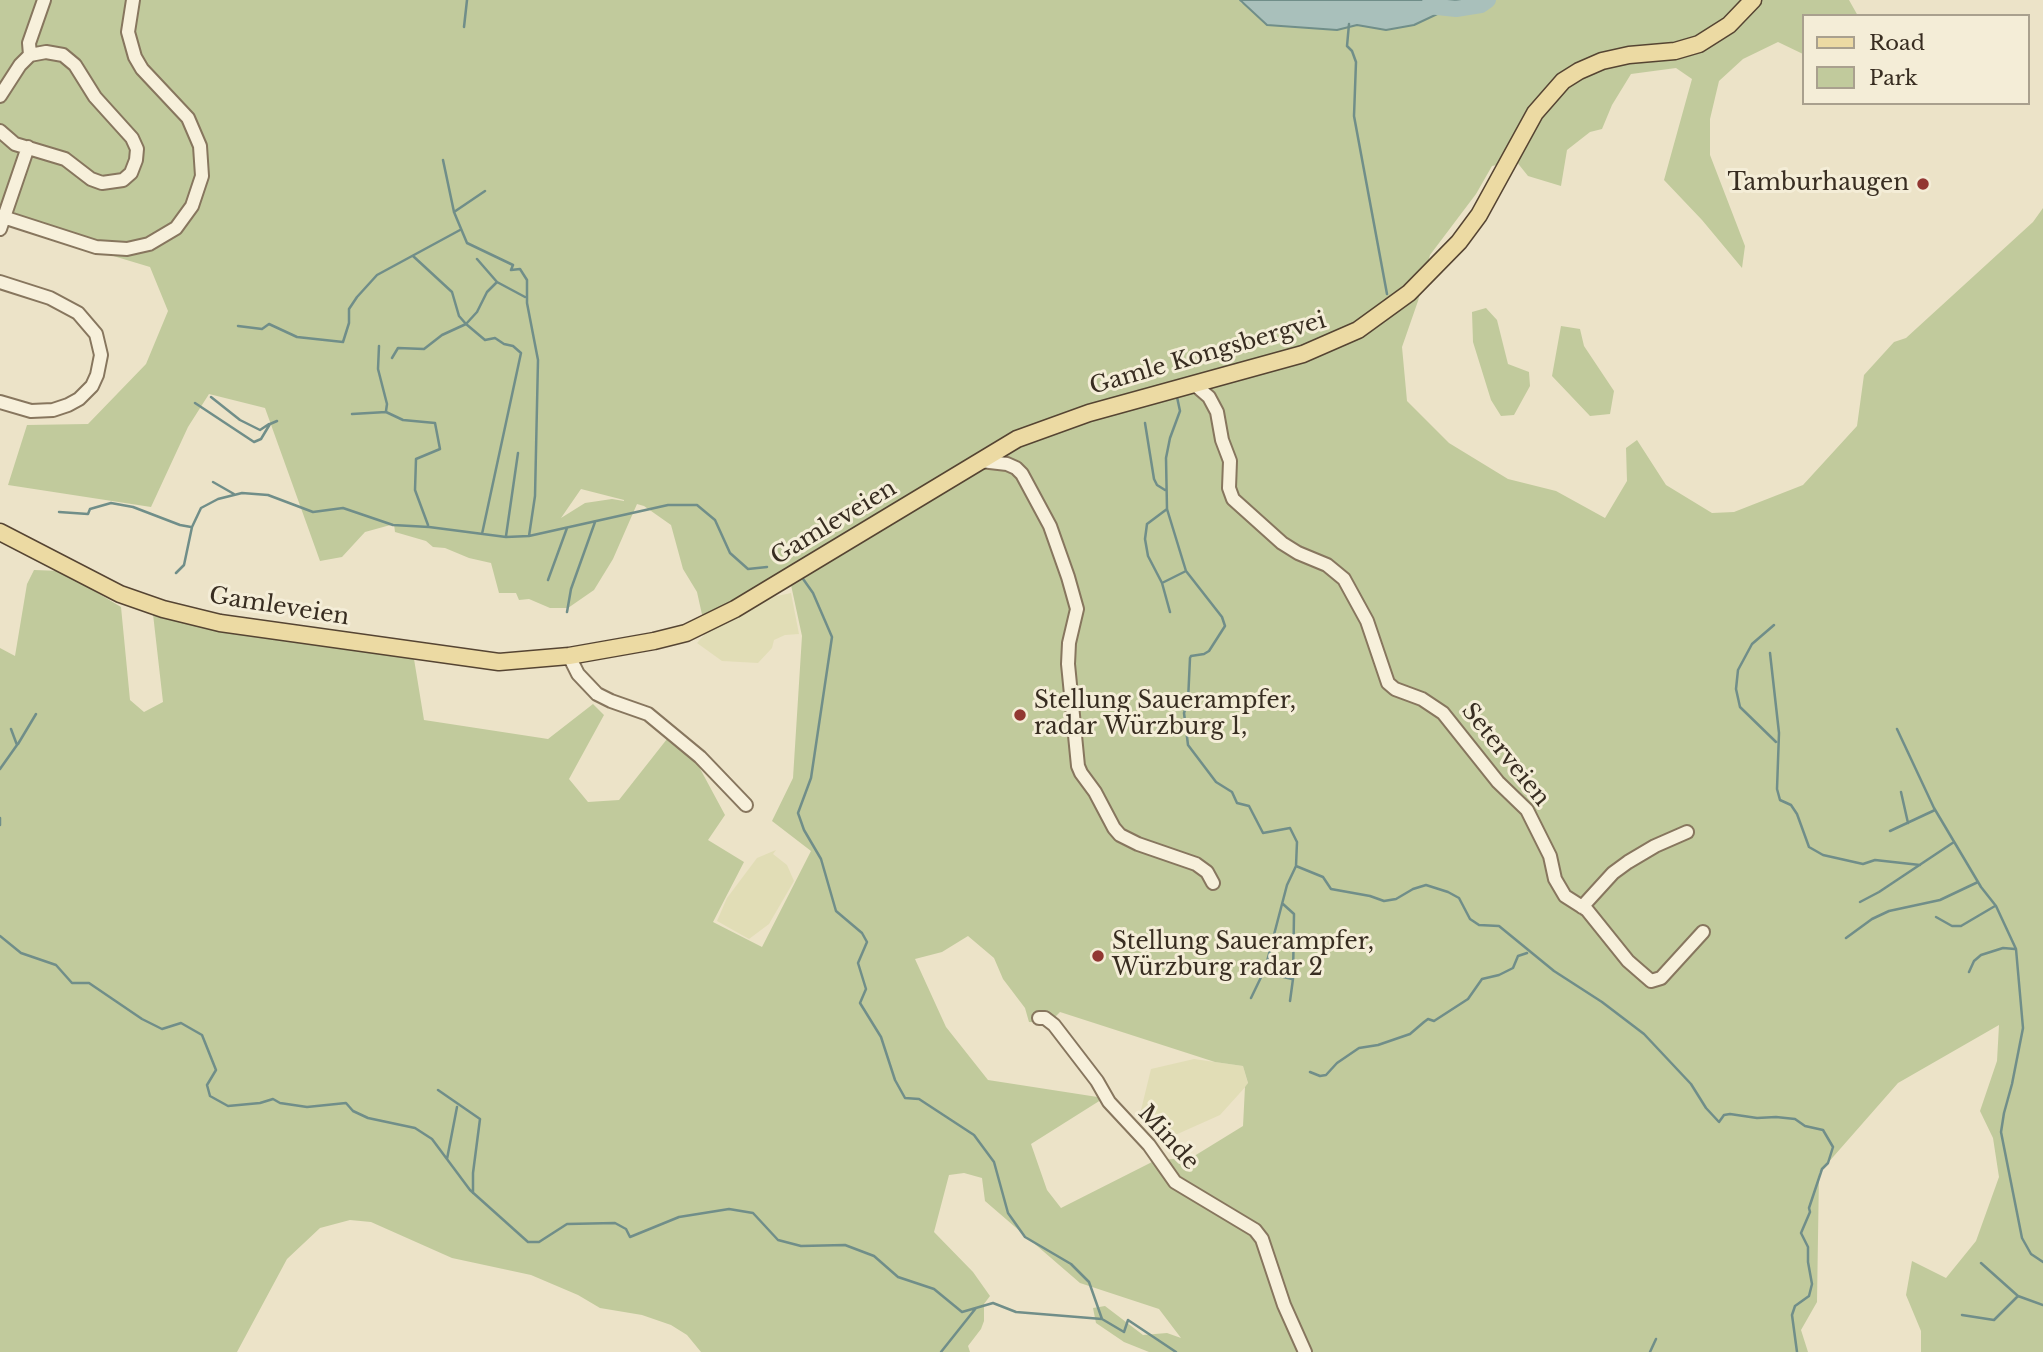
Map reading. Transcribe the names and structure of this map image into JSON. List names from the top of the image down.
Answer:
{
  "streets": {
    "main road": ["Gamle Kongsbergvei", "Gamleveien"],
    "street": ["Seterveien", "Minde"]
  },
  "crossings": [
    ["Gamle Kongsbergvei", "Gamleveien"],
    ["Gamle Kongsbergvei", "Seterveien"]
  ],
  "places": ["Tamburhaugen", "Stellung Sauerampfer, radar Würzburg 1,", "Stellung Sauerampfer, Würzburg radar 2"],
  "legend": ["Road", "Park"]
}
